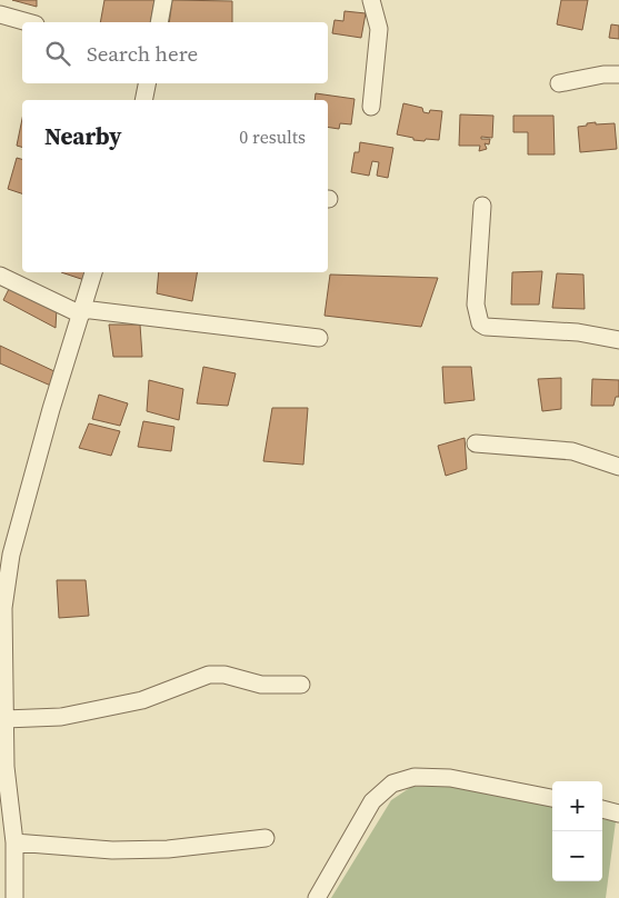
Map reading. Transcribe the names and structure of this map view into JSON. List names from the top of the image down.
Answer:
{
  "page": {
    "search": "Search here",
    "heading": ["Nearby", "0 results"],
    "map_buttons": ["+", "−"]
  }
}
